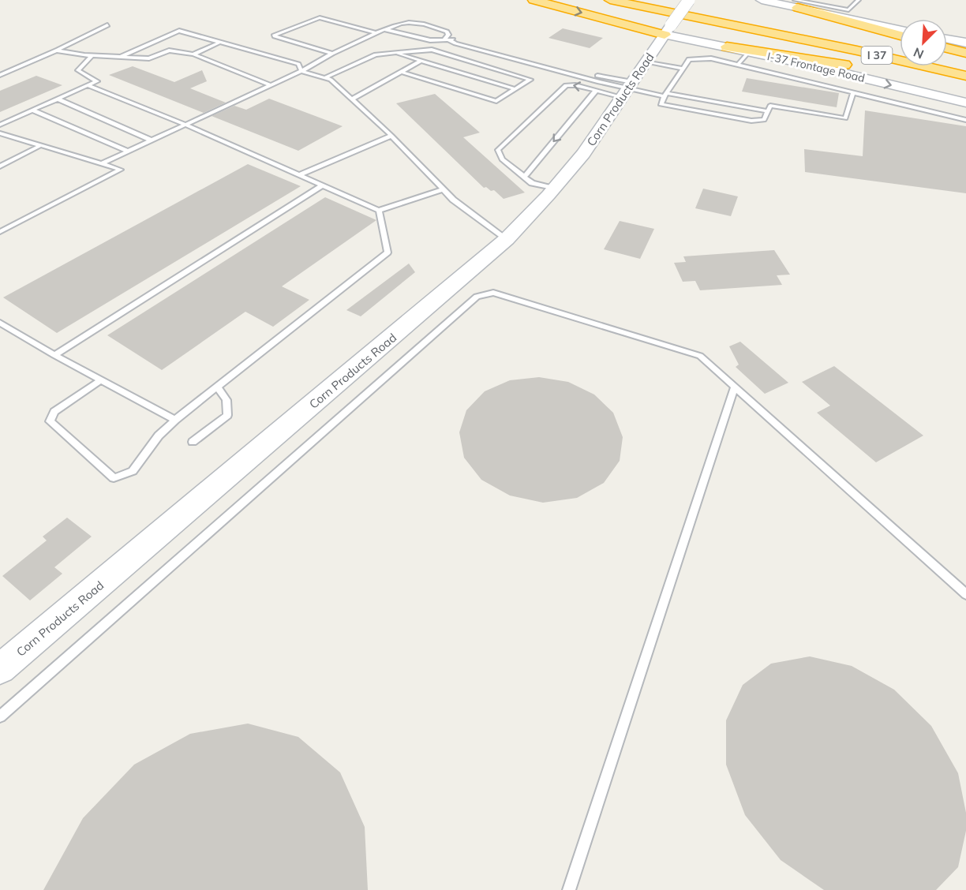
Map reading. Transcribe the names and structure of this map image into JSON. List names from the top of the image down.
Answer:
{
  "streets": {
    "highway": ["I 37"],
    "street": ["I-37 Frontage Road", "Corn Products Road"]
  },
  "crossings": [
    ["I-37 Frontage Road", "Corn Products Road"]
  ],
  "north": "bottom left"
}
